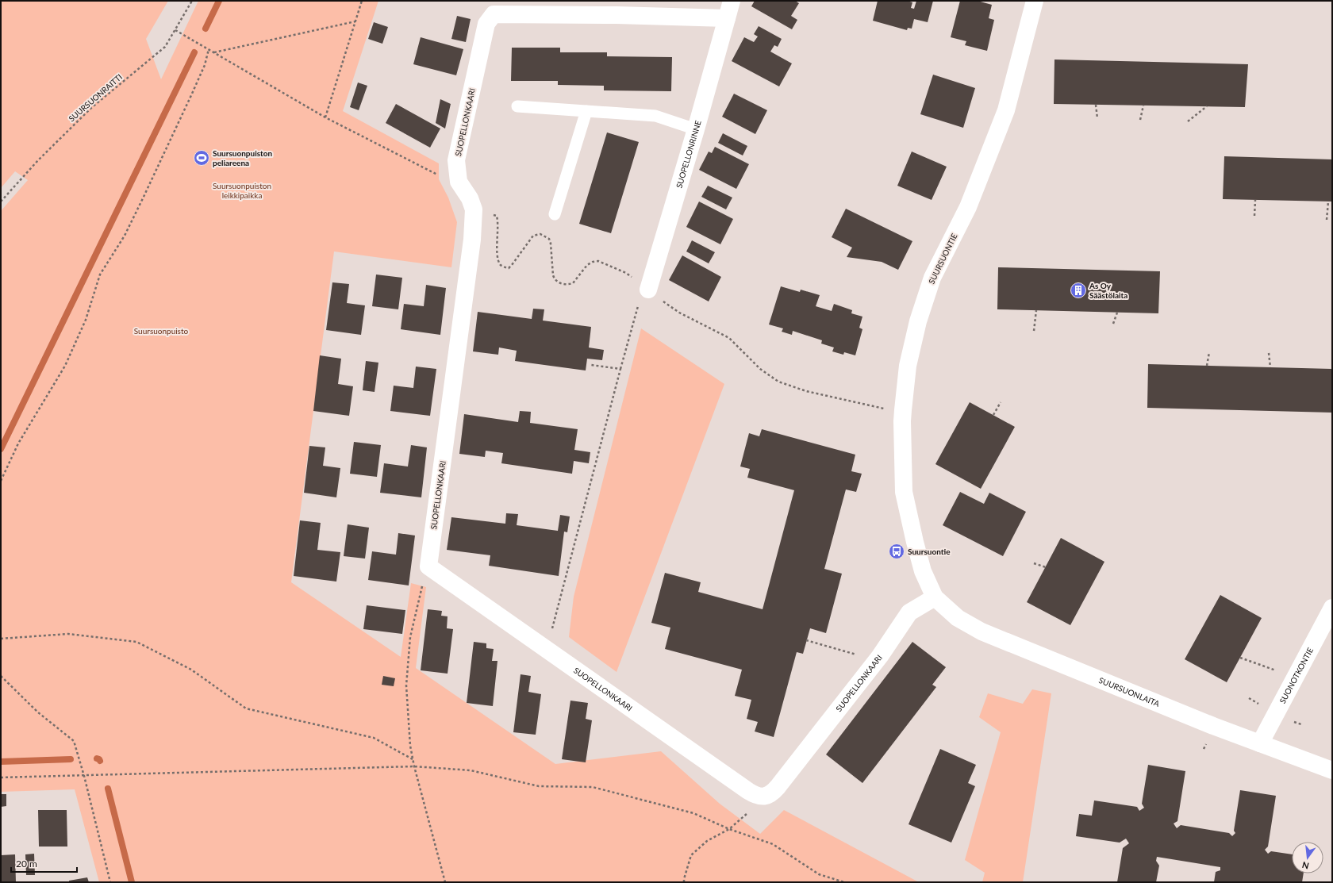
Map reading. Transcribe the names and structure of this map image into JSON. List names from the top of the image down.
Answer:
{
  "streets": {
    "street": [
      "SUOPELLONKAARI",
      "SUOPELLONRINNE",
      "SUURSUONTIE",
      "SUONOTKONTIE",
      "SUURSUONLAITA"
    ],
    "path": ["SUURSUONRAITTI"]
  },
  "crossings": [
    ["SUOPELLONKAARI", "SUOPELLONRINNE"],
    ["SUOPELLONKAARI", "SUURSUONTIE"],
    ["SUOPELLONKAARI", "SUURSUONLAITA"],
    ["SUURSUONTIE", "SUURSUONLAITA"],
    ["SUONOTKONTIE", "SUURSUONLAITA"]
  ],
  "parks": ["Suursuonpuiston leikkipaikka", "Suursuonpuisto"],
  "places": {
    "sports": ["Suursuonpuiston peliareena"],
    "building": ["As Oy Säästölaita"],
    "bus stop": ["Suursuontie"]
  },
  "scale_bar": "20 m",
  "north": "bottom"
}
